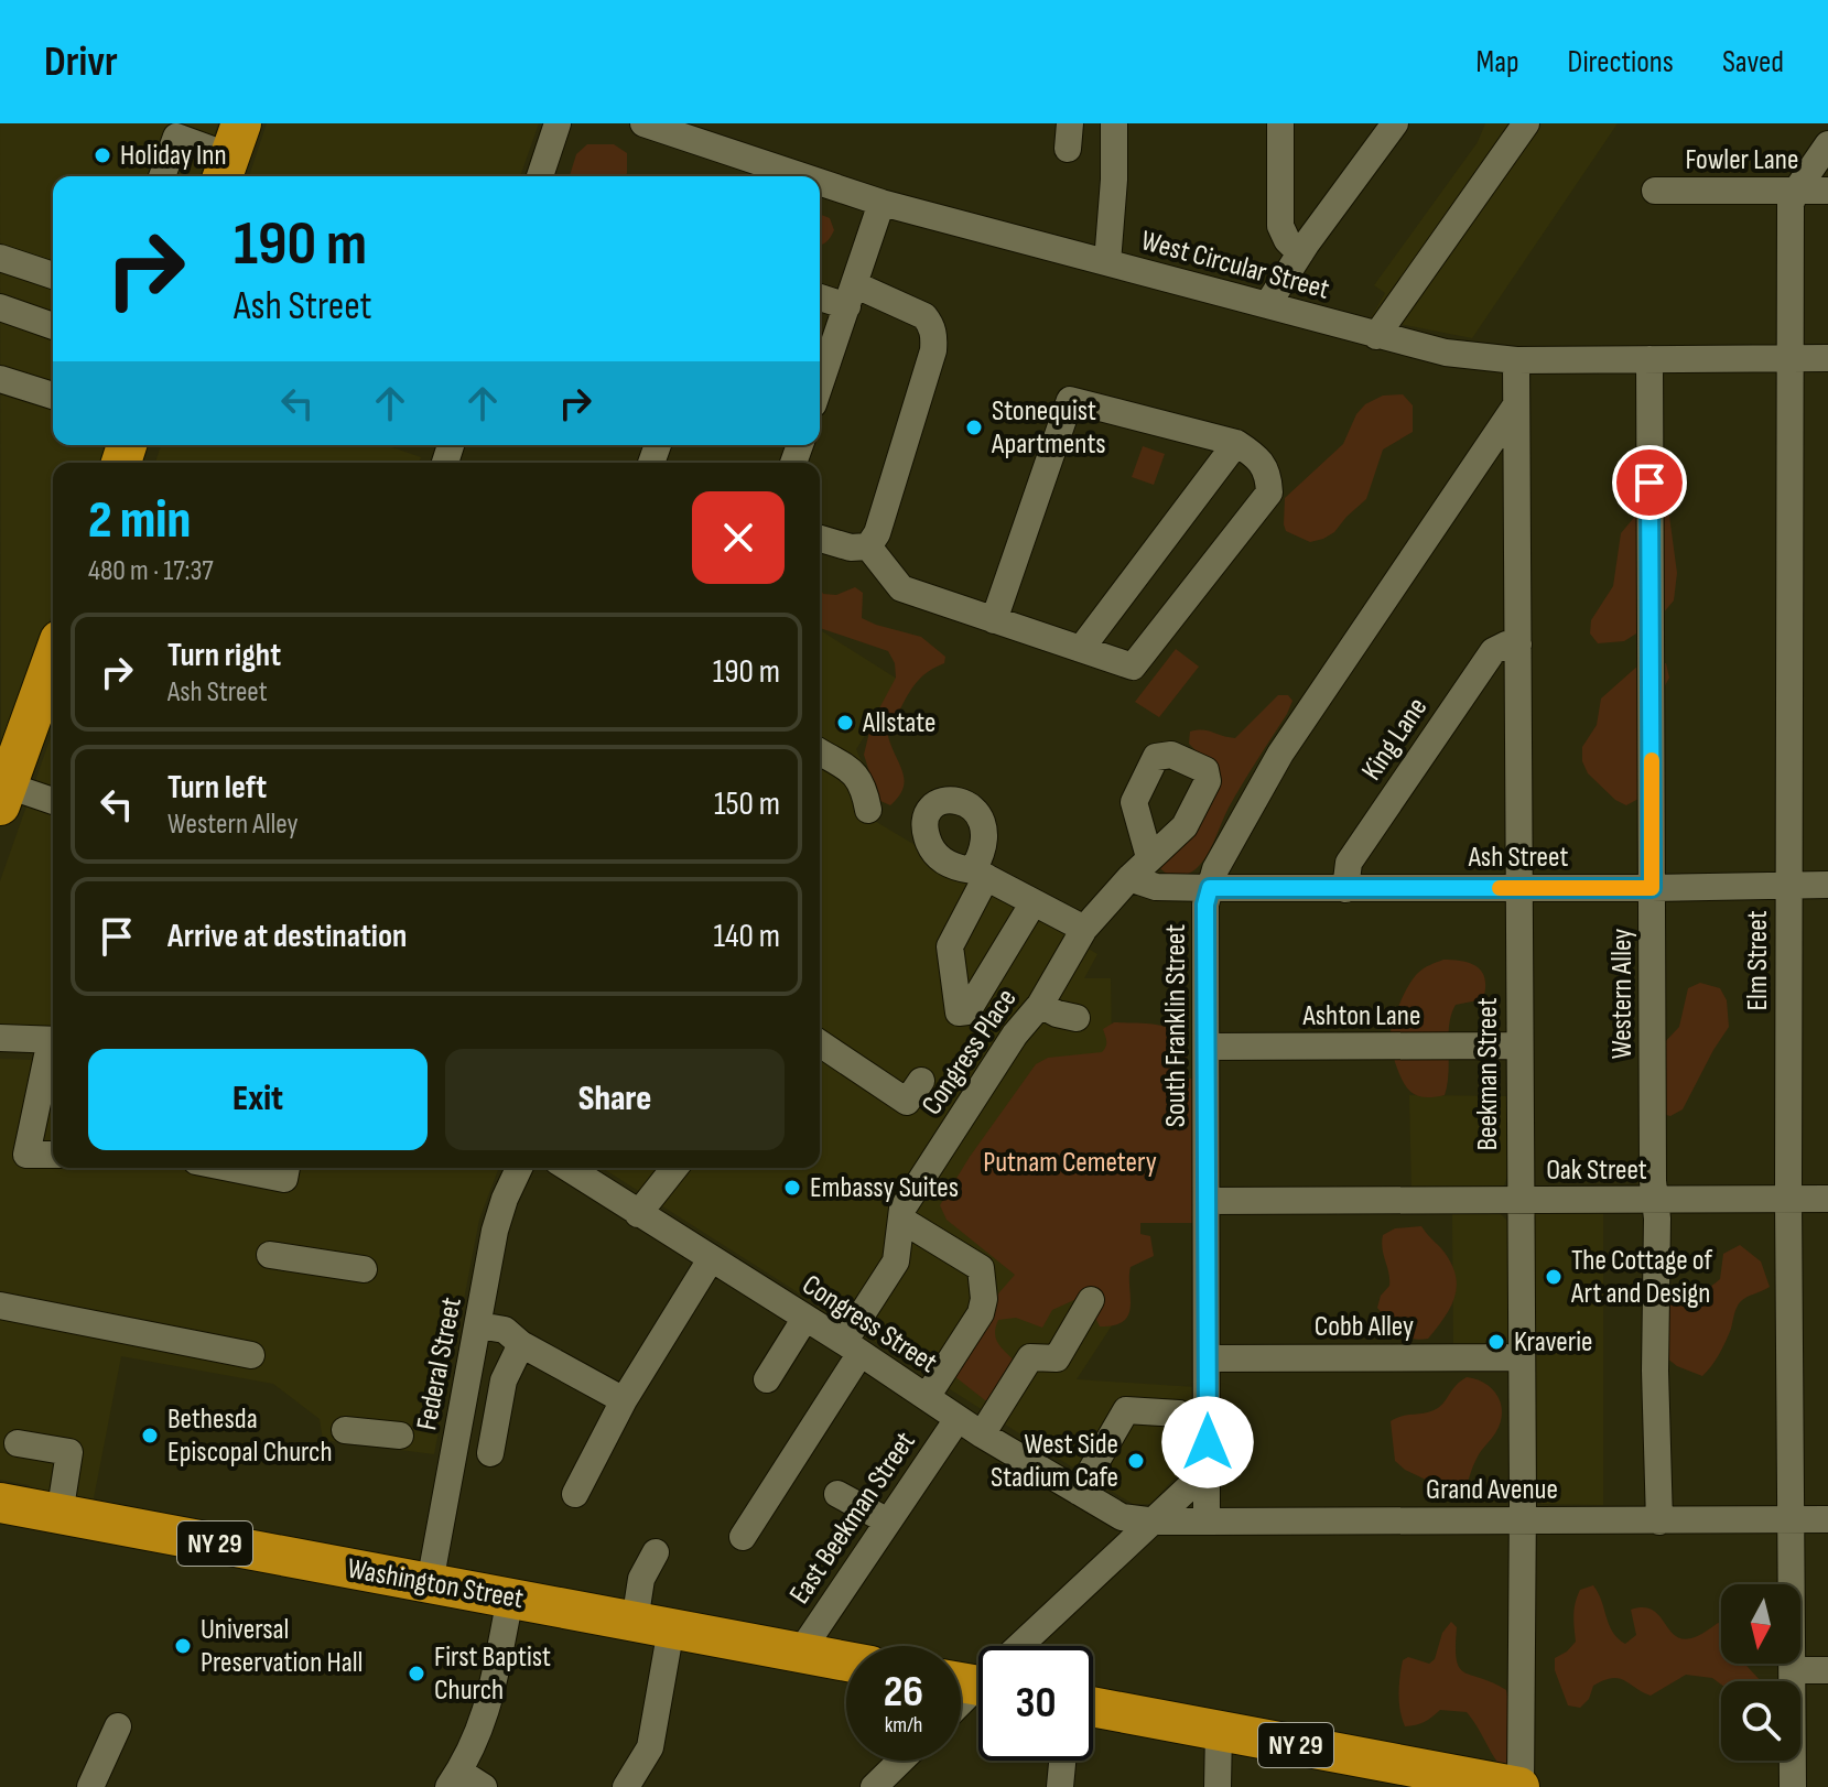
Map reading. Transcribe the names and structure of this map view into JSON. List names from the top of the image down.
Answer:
{
  "streets": {
    "highway": ["NY 29", "Washington Street"],
    "street": [
      "Fowler Lane",
      "West Circular Street",
      "King Lane",
      "Ash Street",
      "Elm Street",
      "Western Alley",
      "Ashton Lane",
      "South Franklin Street",
      "Congress Place",
      "Beekman Street",
      "Oak Street",
      "Congress Street",
      "Cobb Alley",
      "Federal Street",
      "Grand Avenue",
      "East Beekman Street"
    ]
  },
  "crossings": [
    ["Fowler Lane", "Elm Street"],
    ["West Circular Street", "Elm Street"],
    ["West Circular Street", "Western Alley"],
    ["West Circular Street", "Beekman Street"],
    ["King Lane", "Ash Street"],
    ["King Lane", "Beekman Street"],
    ["Ash Street", "Elm Street"],
    ["Ash Street", "Western Alley"],
    ["Ash Street", "South Franklin Street"],
    ["Ash Street", "Beekman Street"],
    ["Elm Street", "Oak Street"],
    ["Elm Street", "Grand Avenue"],
    ["Western Alley", "Oak Street"],
    ["Western Alley", "Grand Avenue"],
    ["Ashton Lane", "South Franklin Street"],
    ["Ashton Lane", "Beekman Street"],
    ["South Franklin Street", "Beekman Street"],
    ["South Franklin Street", "Oak Street"],
    ["South Franklin Street", "Cobb Alley"],
    ["South Franklin Street", "Grand Avenue"],
    ["Congress Place", "Congress Street"],
    ["Beekman Street", "Oak Street"],
    ["Beekman Street", "Cobb Alley"],
    ["Beekman Street", "Grand Avenue"],
    ["Beekman Street", "NY 29"],
    ["Congress Street", "Grand Avenue"],
    ["Congress Street", "East Beekman Street"],
    ["Federal Street", "Washington Street"],
    ["East Beekman Street", "Washington Street"]
  ],
  "parks": ["Putnam Cemetery"],
  "places": [
    "Holiday Inn",
    "Stonequist Apartments",
    "Allstate",
    "Embassy Suites",
    "The Cottage of Art and Design",
    "Kraverie",
    "Bethesda Episcopal Church",
    "West Side Stadium Cafe",
    "Universal Preservation Hall",
    "First Baptist Church"
  ],
  "north": "bottom",
  "page": {
    "header": "Drivr",
    "nav": ["Map", "Directions", "Saved"],
    "turn": ["190 m", "Ash Street"],
    "heading": ["2 min", "480 m · 17:37"],
    "list": [
      {
        "name": "Turn right",
        "note": "Ash Street",
        "value": "190 m"
      },
      {
        "name": "Turn left",
        "note": "Western Alley",
        "value": "150 m"
      },
      {
        "name": "Arrive at destination",
        "value": "140 m"
      }
    ],
    "buttons": ["Exit", "Share"],
    "speed": "26 km/h",
    "limit": "30"
  }
}
